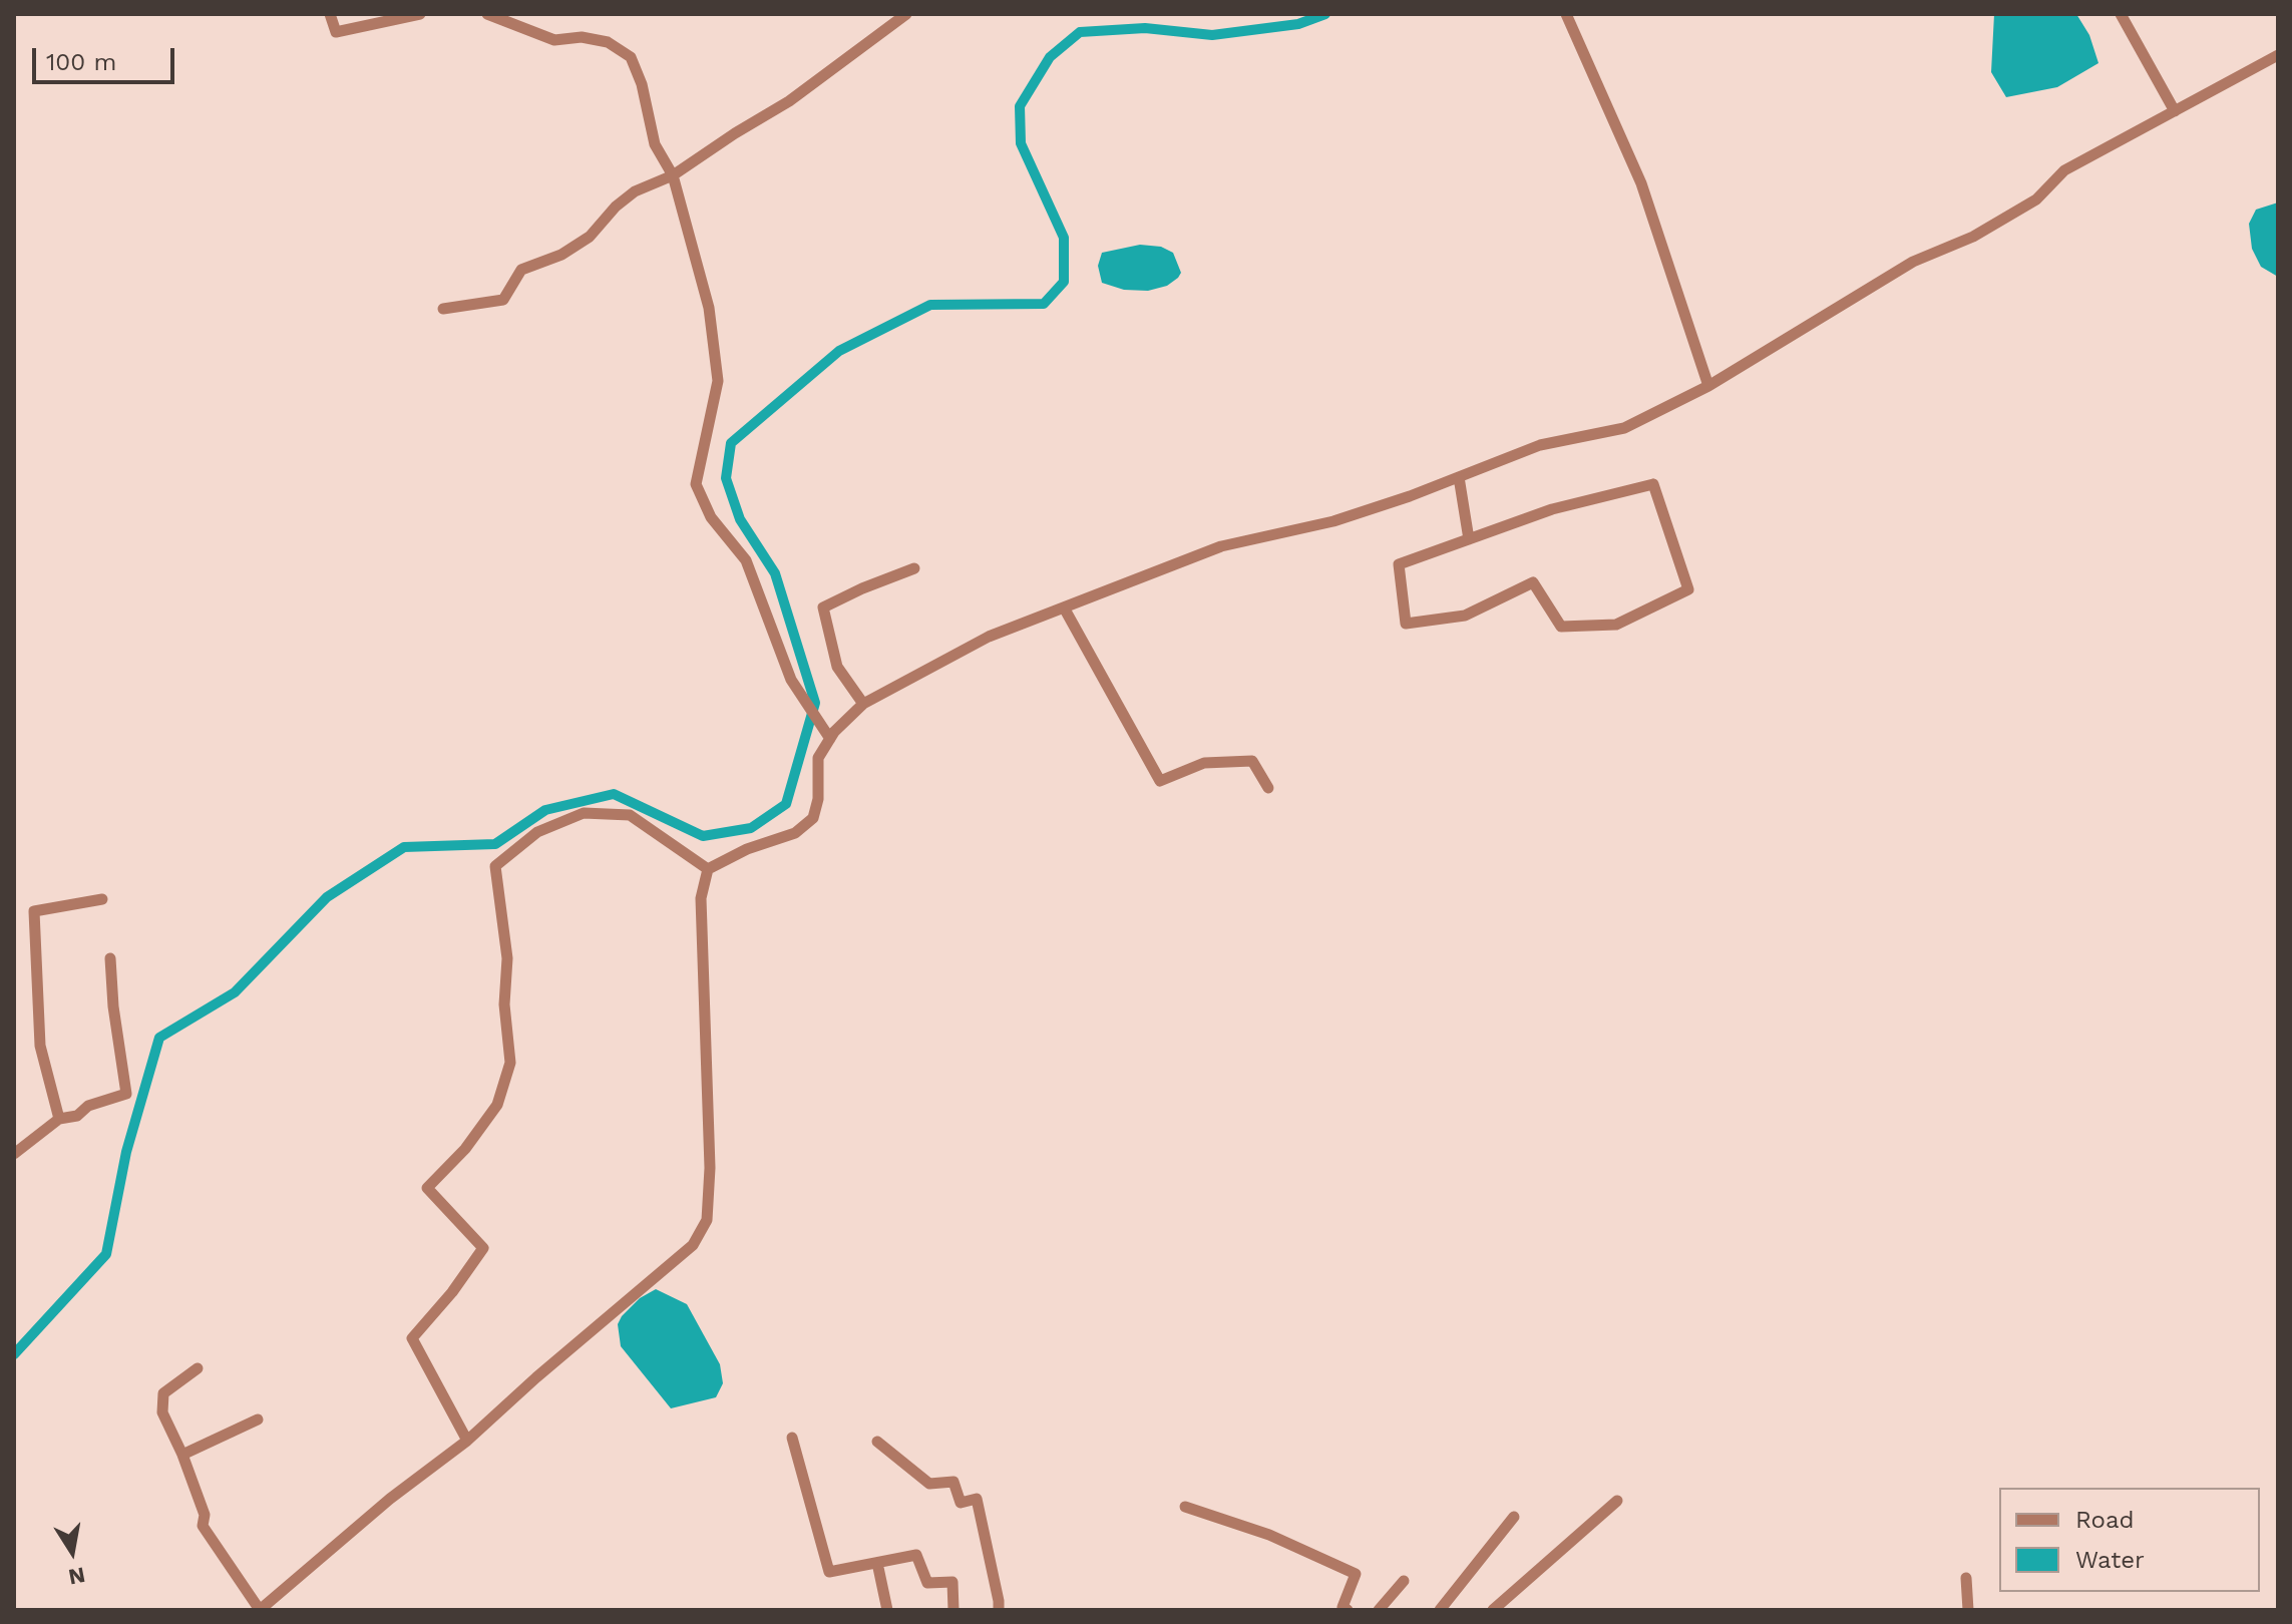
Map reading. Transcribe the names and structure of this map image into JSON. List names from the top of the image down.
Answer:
{
  "legend": ["Road", "Water"],
  "scale_bar": "100 m",
  "north": "bottom"
}
